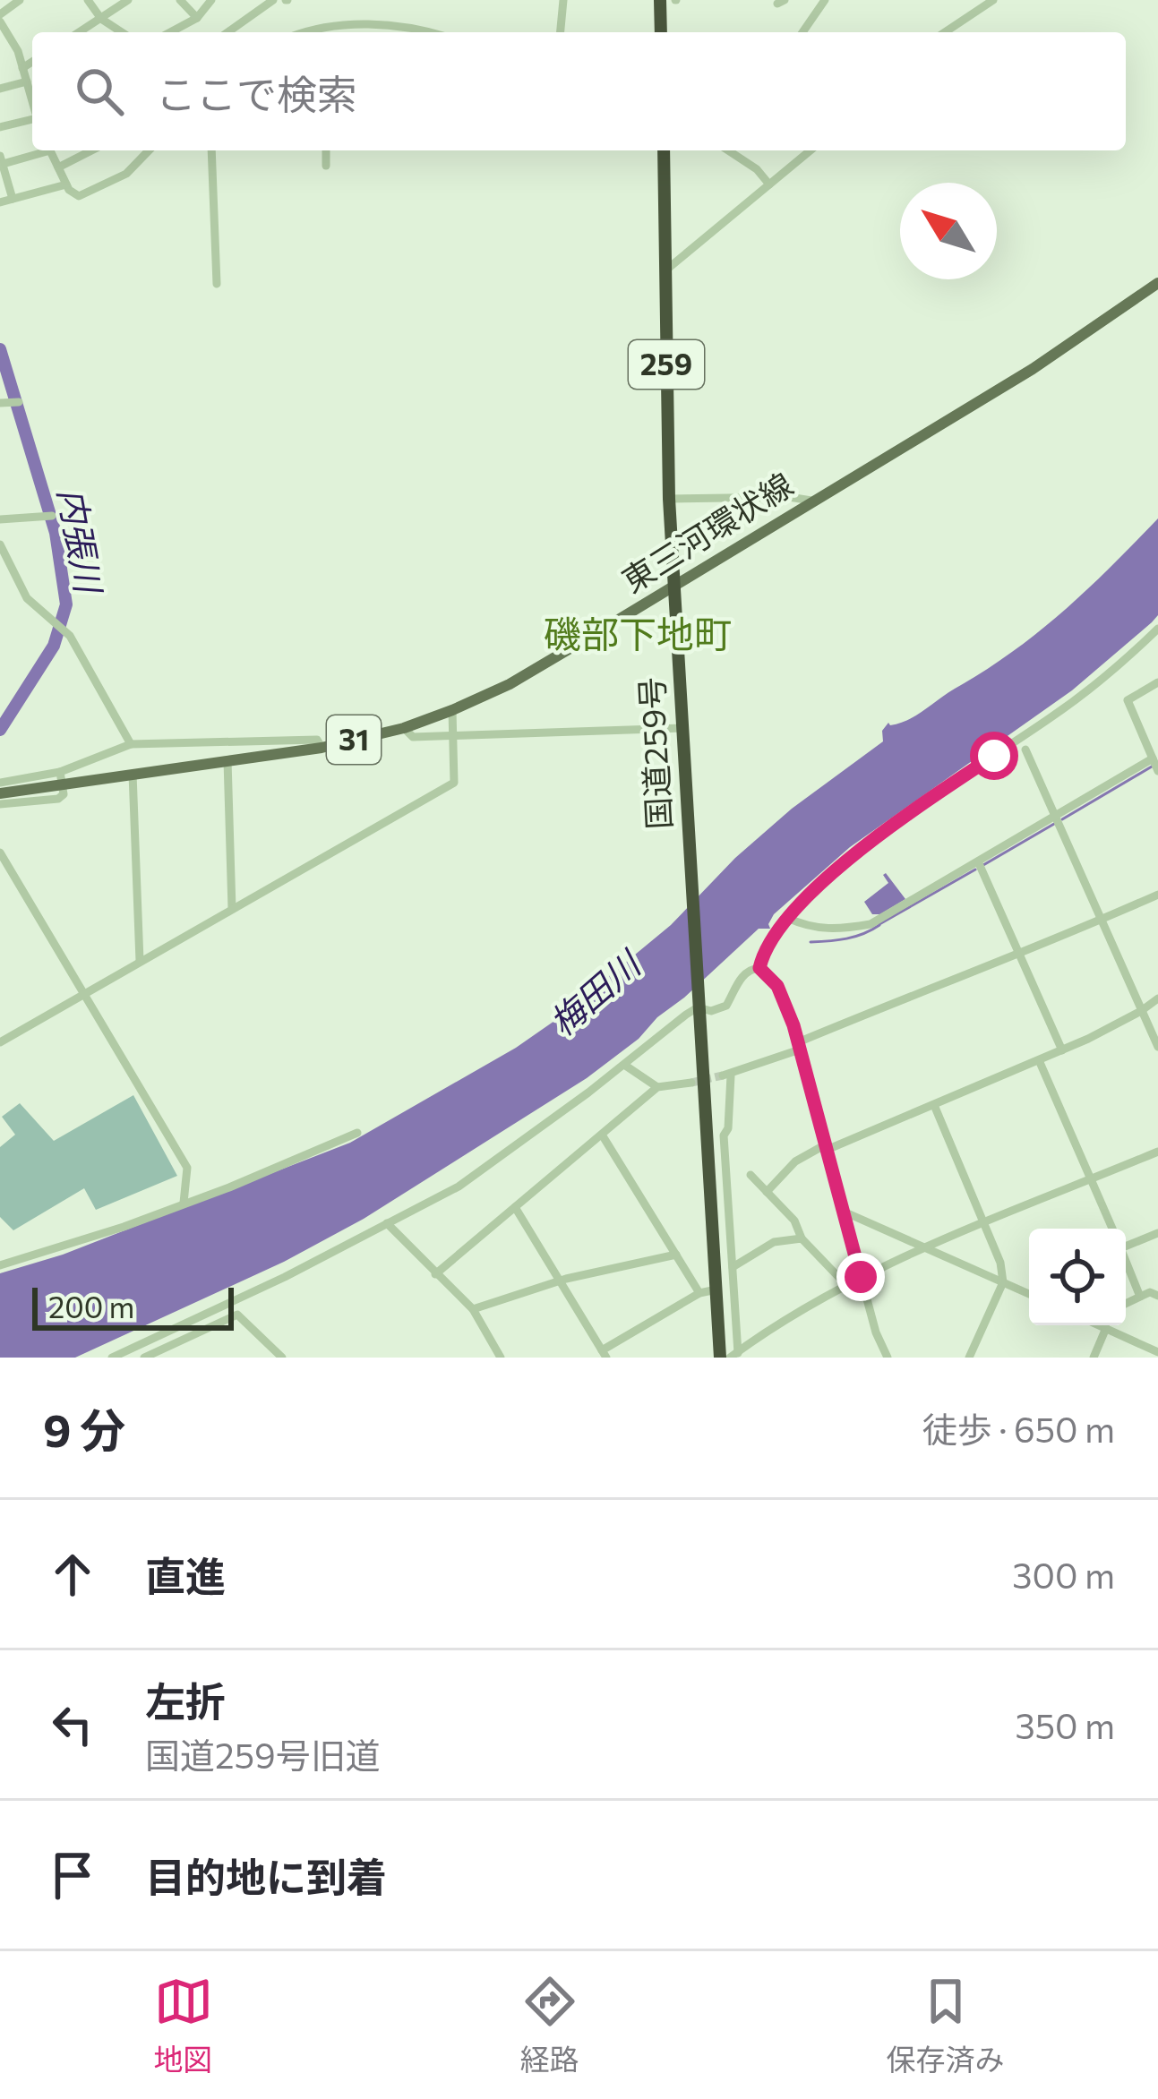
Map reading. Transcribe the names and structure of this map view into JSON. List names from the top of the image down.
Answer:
{
  "streets": {
    "highway": ["259", "国道259号"],
    "main road": ["東三河環状線", "31"]
  },
  "crossings": [
    ["東三河環状線", "国道259号"]
  ],
  "districts": ["磯部下地町"],
  "water": ["内張川", "梅田川"],
  "scale_bar": "200 m",
  "north": "top left",
  "page": {
    "search": "ここで検索",
    "scale": "200 m",
    "heading": ["9 分", "徒歩 · 650 m"],
    "list": [
      ["直進", "300 m"],
      ["左折", "国道259号旧道", "350 m"],
      "目的地に到着"
    ],
    "nav": ["地図", "経路", "保存済み"]
  }
}
